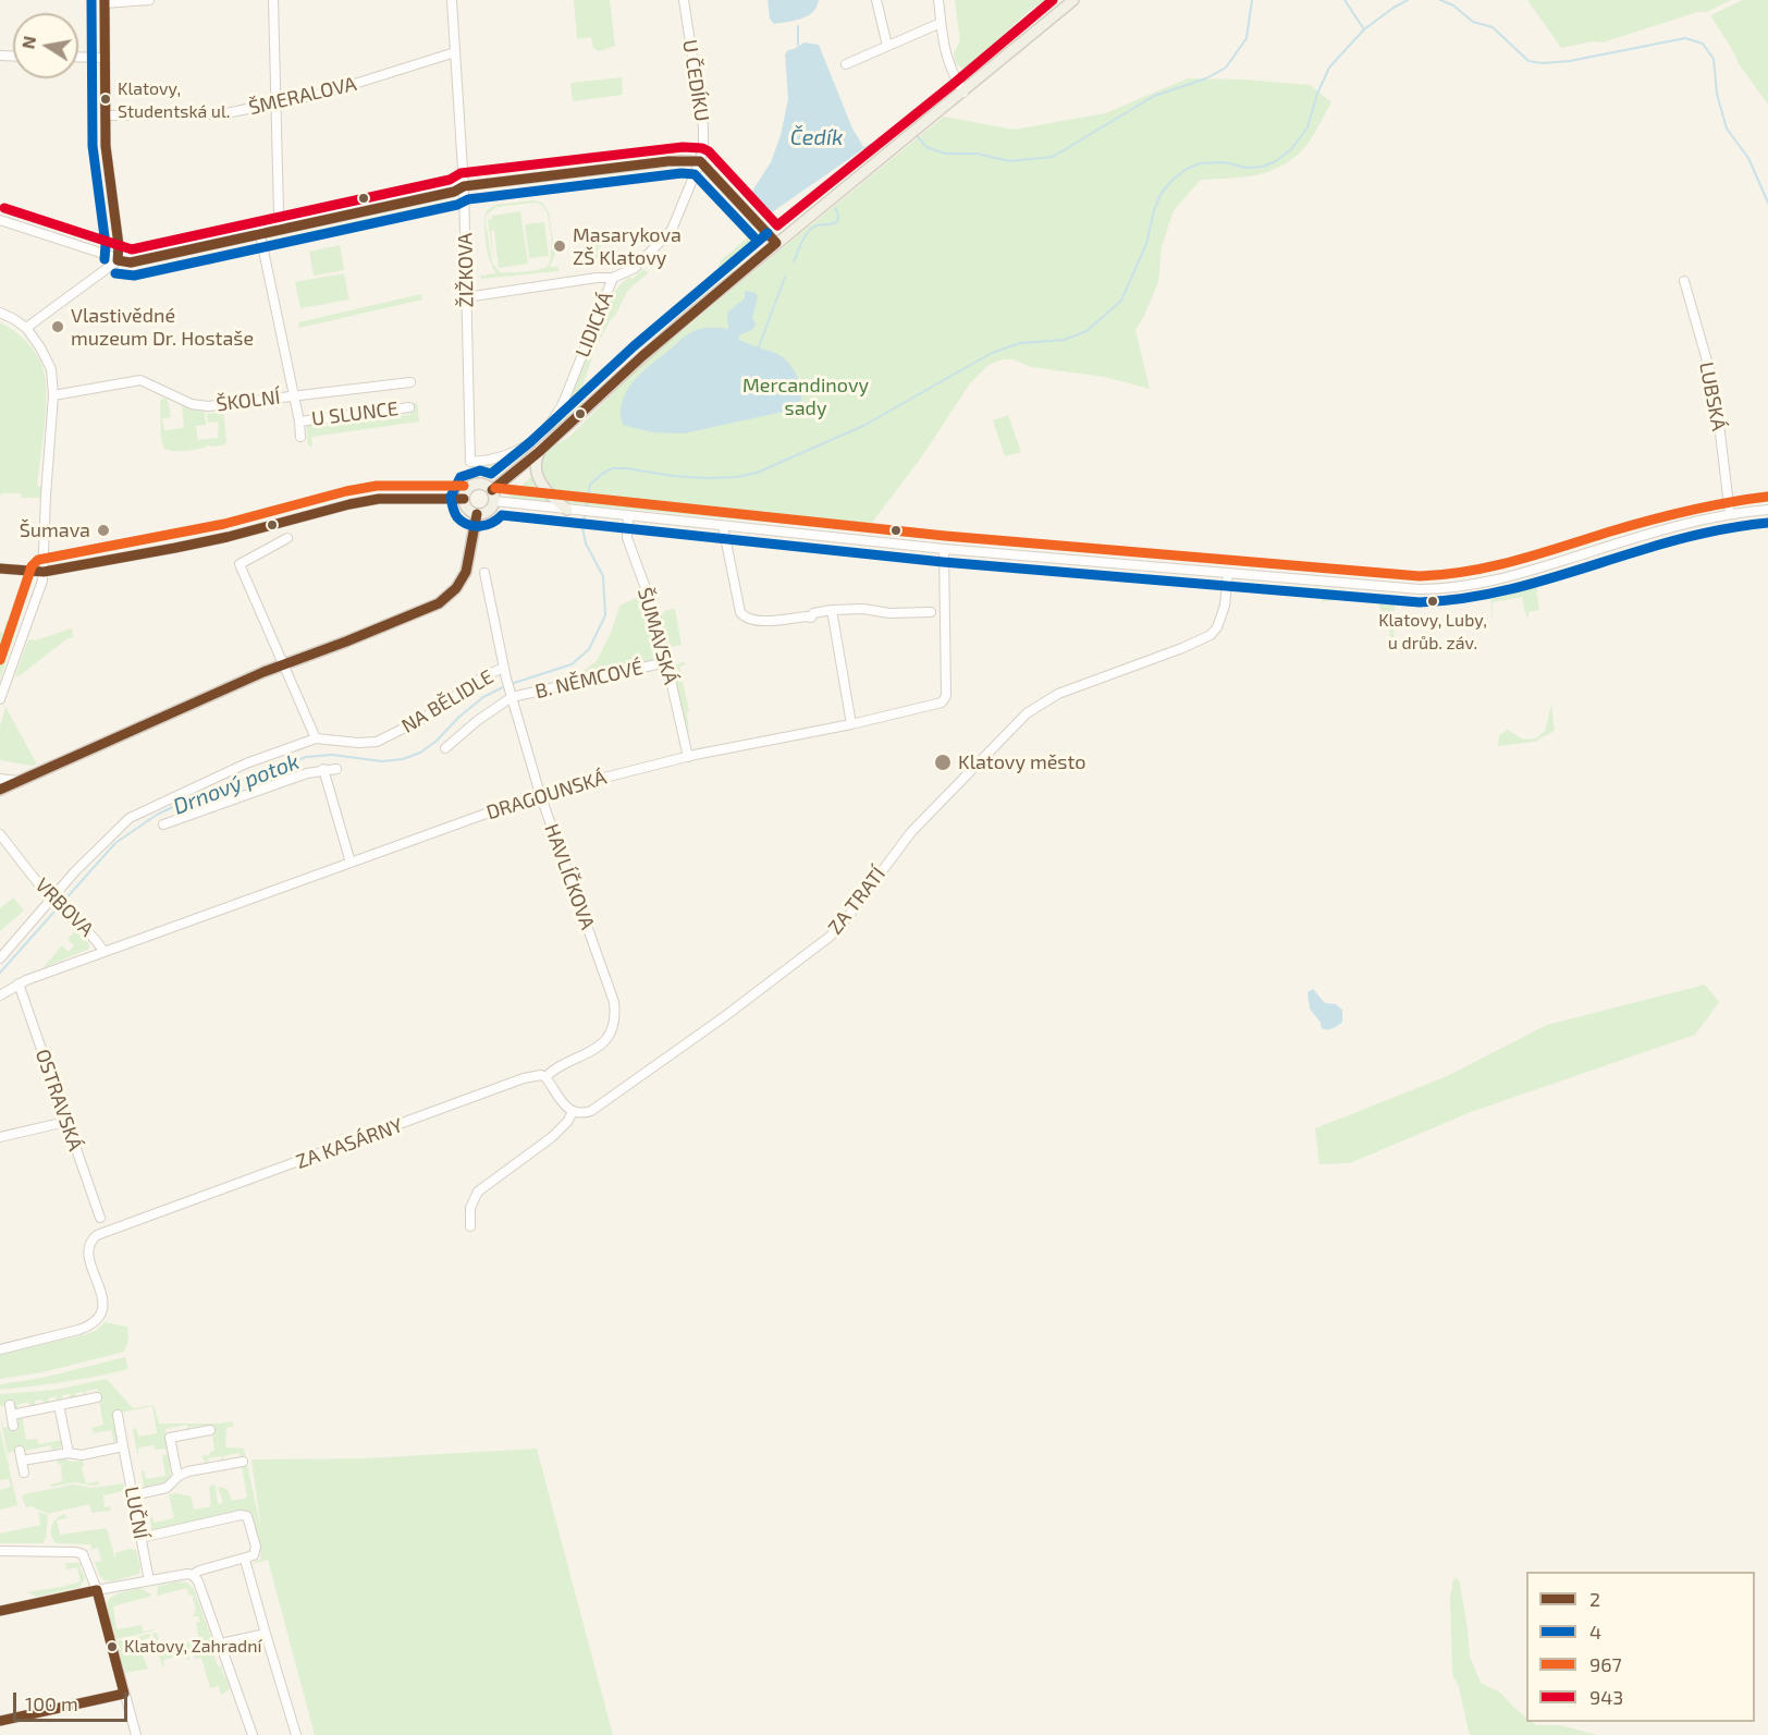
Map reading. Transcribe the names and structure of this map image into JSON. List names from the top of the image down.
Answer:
{
  "streets": {
    "street": [
      "U ČEDÍKU",
      "ŠMERALOVA",
      "ŽIŽKOVA",
      "LIDICKÁ",
      "LUBSKÁ",
      "ŠKOLNÍ",
      "U SLUNCE",
      "ŠUMAVSKÁ",
      "B. NĚMCOVÉ",
      "NA BĚLIDLE",
      "DRAGOUNSKÁ",
      "HAVLÍČKOVA",
      "ZA TRATÍ",
      "VRBOVA",
      "OSTRAVSKÁ",
      "ZA KASÁRNY",
      "LUČNÍ"
    ]
  },
  "crossings": [
    ["U ČEDÍKU", "LIDICKÁ"],
    ["ŠMERALOVA", "ŽIŽKOVA"],
    ["ŽIŽKOVA", "LIDICKÁ"],
    ["ŠUMAVSKÁ", "B. NĚMCOVÉ"],
    ["ŠUMAVSKÁ", "DRAGOUNSKÁ"],
    ["B. NĚMCOVÉ", "HAVLÍČKOVA"],
    ["NA BĚLIDLE", "HAVLÍČKOVA"],
    ["NA BĚLIDLE", "VRBOVA"],
    ["DRAGOUNSKÁ", "HAVLÍČKOVA"],
    ["DRAGOUNSKÁ", "VRBOVA"],
    ["DRAGOUNSKÁ", "OSTRAVSKÁ"],
    ["HAVLÍČKOVA", "ZA KASÁRNY"]
  ],
  "water": ["Čedík", "Drnový potok"],
  "parks": ["Mercandinovy sady"],
  "places": [
    "Klatovy, Studentská ul.",
    "Masarykova ZŠ Klatovy",
    "Vlastivědné muzeum Dr. Hostaše",
    "Šumava",
    "Klatovy, Luby, u drůb. záv.",
    "Klatovy město",
    "Klatovy, Zahradní"
  ],
  "lines": [
    "transit line 2",
    "transit line 4",
    "transit line 943",
    "transit line 967"
  ],
  "legend": [
    "2",
    "4",
    "967",
    "943"
  ],
  "scale_bar": "100 m",
  "north": "left"
}
